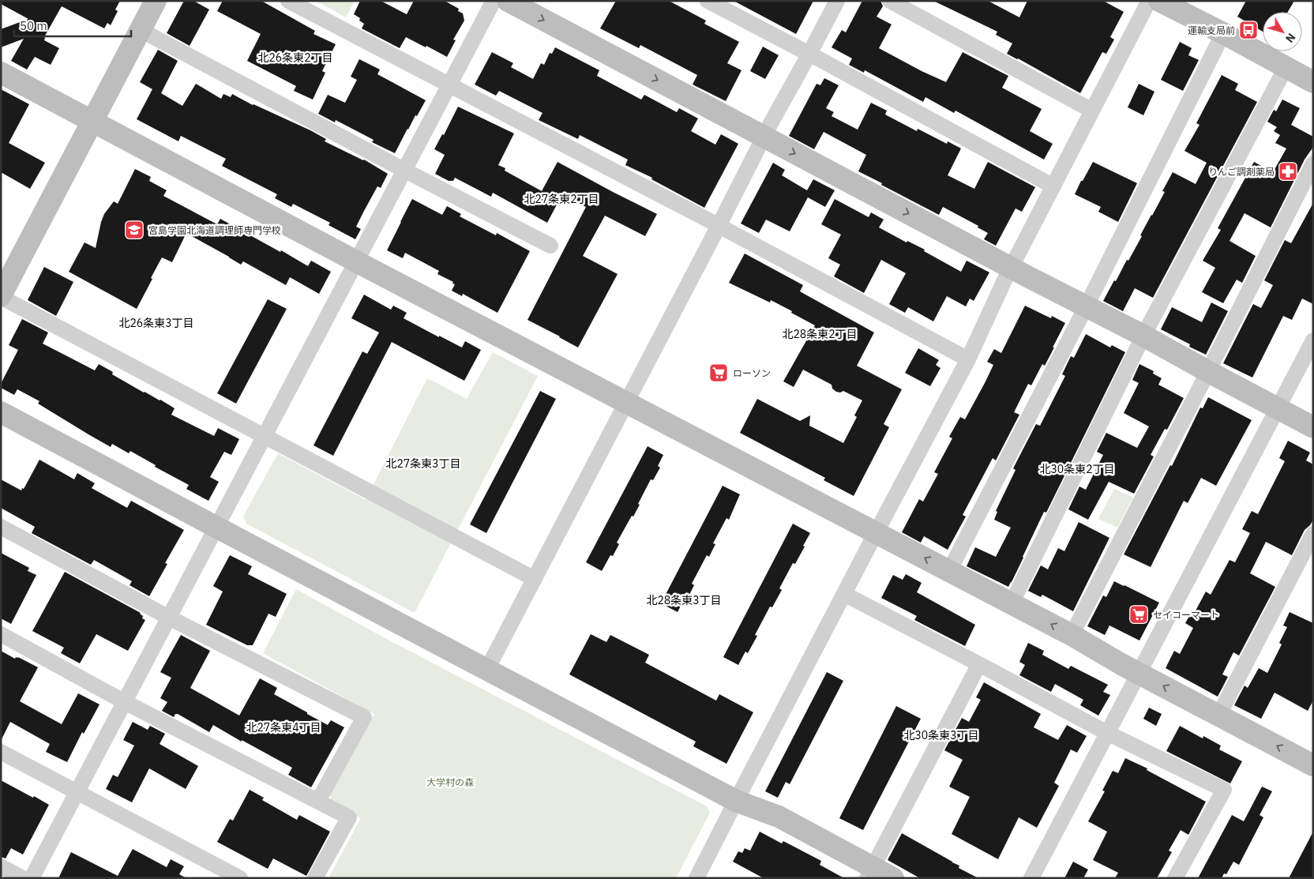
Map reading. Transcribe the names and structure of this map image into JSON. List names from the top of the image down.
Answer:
{
  "districts": [
    "北26条東2丁目",
    "北27条東2丁目",
    "北26条東3丁目",
    "北28条東2丁目",
    "北27条東3丁目",
    "北30条東2丁目",
    "北28条東3丁目",
    "北27条東4丁目",
    "北30条東3丁目"
  ],
  "parks": ["大学村の森"],
  "places": {
    "bus stop": ["運輸支局前"],
    "pharmacy": ["りんご調剤薬局"],
    "school or university": ["宮島学園北海道調理師専門学校"],
    "supermarket": ["ローソン", "セイコーマート"]
  },
  "scale_bar": "50 m",
  "north": "bottom right"
}
